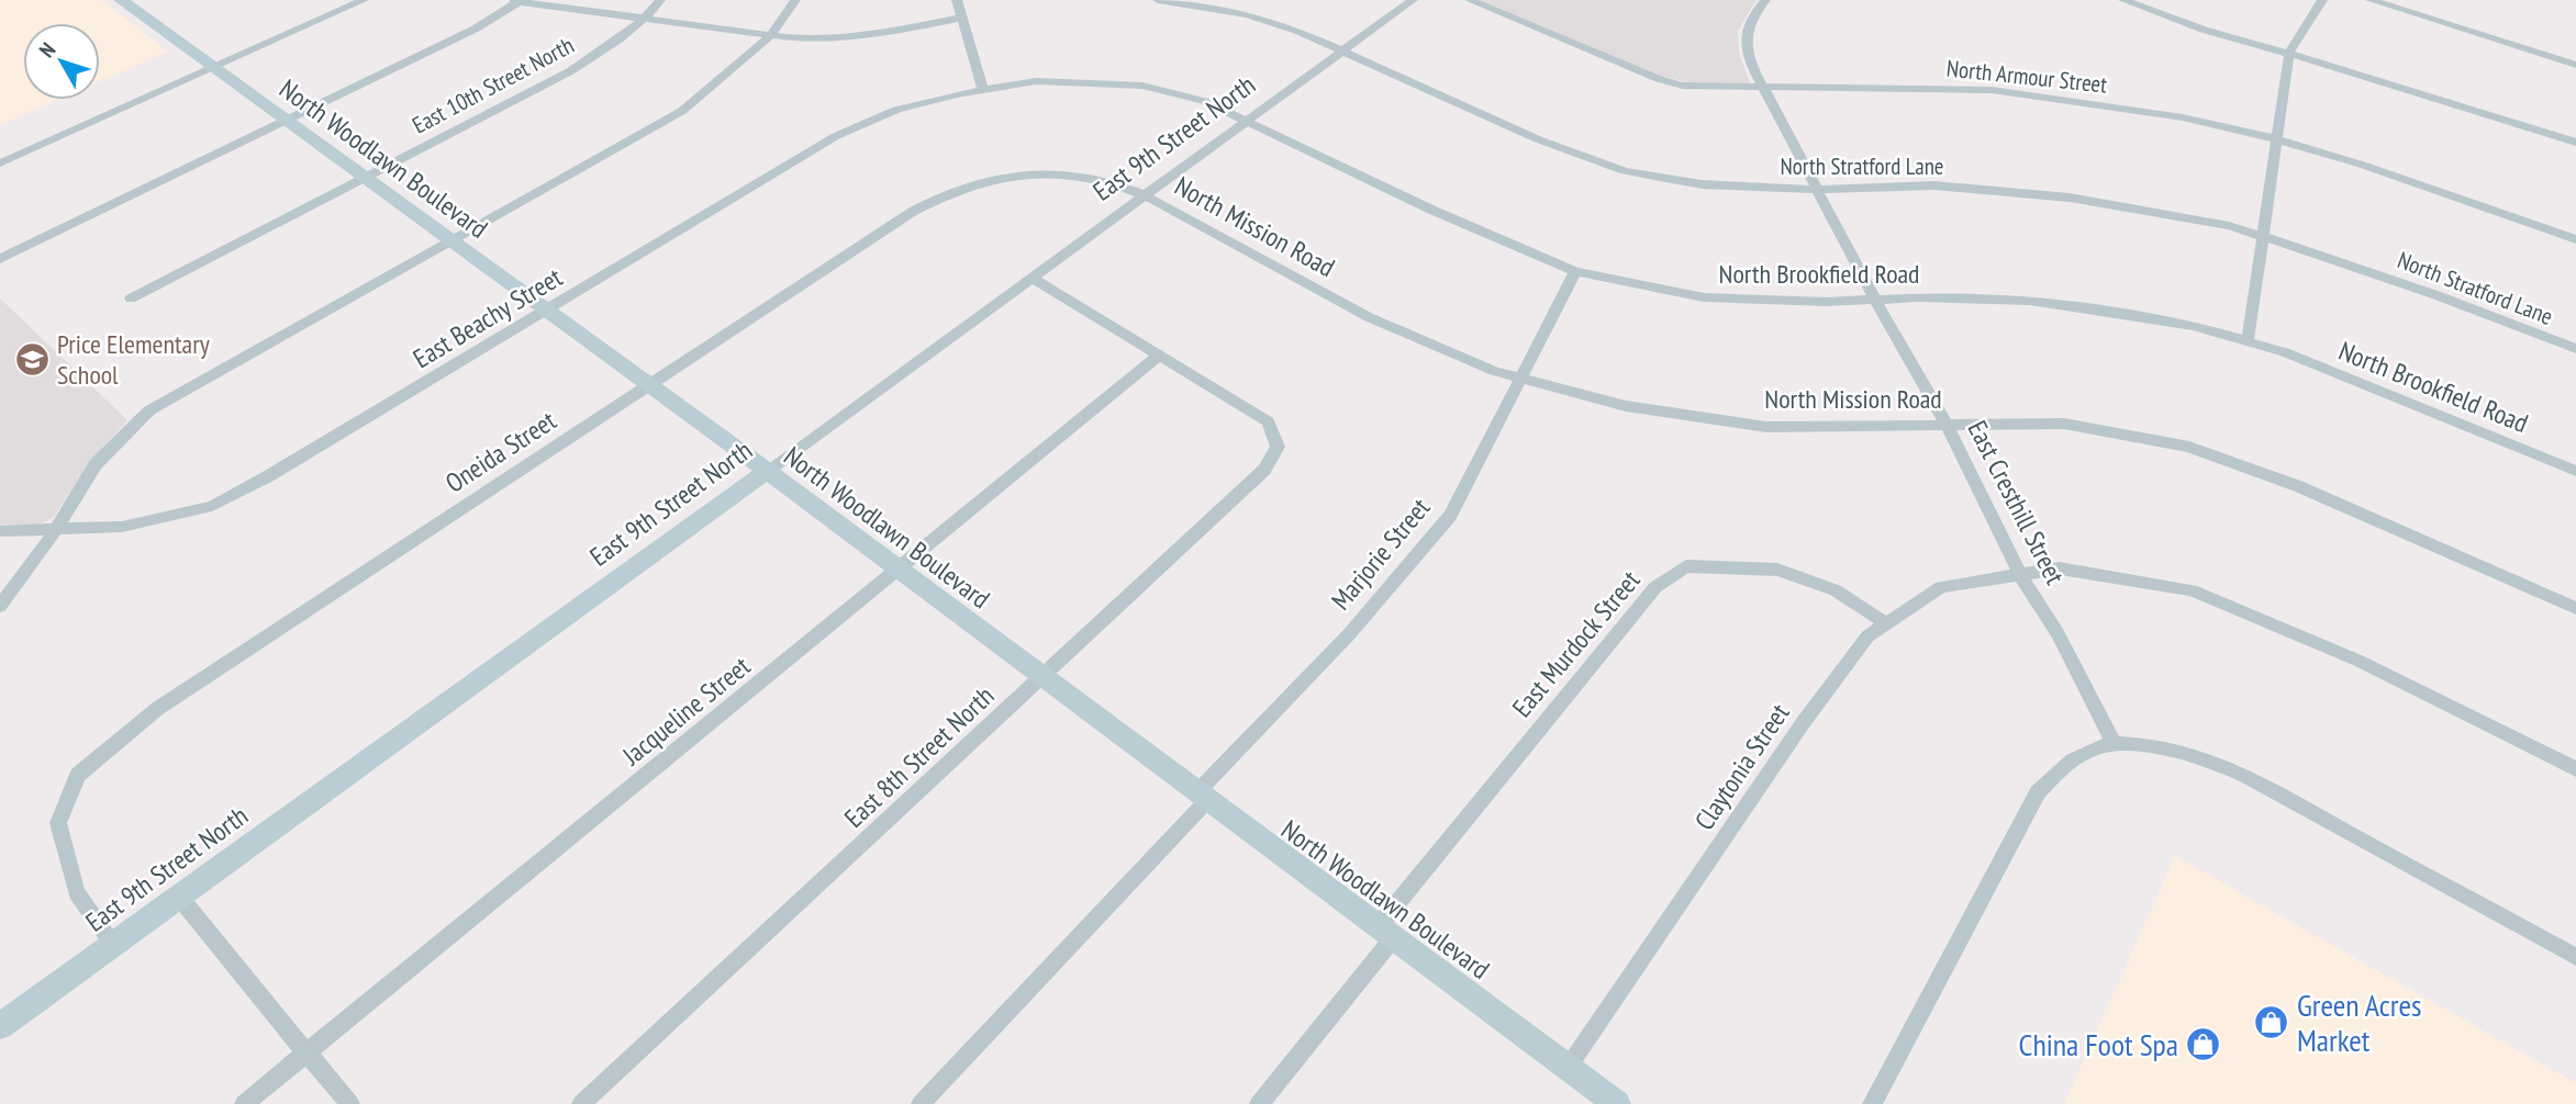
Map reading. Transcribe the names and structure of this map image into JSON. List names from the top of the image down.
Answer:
{
  "streets": {
    "main road": ["East 9th Street North", "North Woodlawn Boulevard"],
    "street": [
      "North Armour Street",
      "East 10th Street North",
      "North Stratford Lane",
      "North Mission Road",
      "North Brookfield Road",
      "East Beachy Street",
      "Oneida Street",
      "East Cresthill Street",
      "Marjorie Street",
      "East Murdock Street",
      "Jacqueline Street",
      "East 8th Street North",
      "Claytonia Street"
    ]
  },
  "crossings": [
    ["North Armour Street", "East Cresthill Street"],
    ["East 10th Street North", "North Woodlawn Boulevard"],
    ["East 9th Street North", "North Woodlawn Boulevard"],
    ["East 9th Street North", "North Stratford Lane"],
    ["East 9th Street North", "North Mission Road"],
    ["East 9th Street North", "North Brookfield Road"],
    ["East 9th Street North", "Oneida Street"],
    ["North Woodlawn Boulevard", "East Beachy Street"],
    ["North Woodlawn Boulevard", "Oneida Street"],
    ["North Woodlawn Boulevard", "Marjorie Street"],
    ["North Woodlawn Boulevard", "East Murdock Street"],
    ["North Woodlawn Boulevard", "Jacqueline Street"],
    ["North Woodlawn Boulevard", "East 8th Street North"],
    ["North Woodlawn Boulevard", "Claytonia Street"],
    ["North Stratford Lane", "East Cresthill Street"],
    ["North Mission Road", "Oneida Street"],
    ["North Mission Road", "East Cresthill Street"],
    ["North Mission Road", "Marjorie Street"],
    ["North Brookfield Road", "East Beachy Street"],
    ["North Brookfield Road", "East Cresthill Street"],
    ["North Brookfield Road", "Marjorie Street"],
    ["East Cresthill Street", "Claytonia Street"],
    ["East Murdock Street", "Claytonia Street"],
    ["Jacqueline Street", "East 8th Street North"]
  ],
  "places": {
    "school or university": ["Price Elementary School"],
    "shop": ["Green Acres Market", "China Foot Spa"]
  },
  "north": "top left"
}
